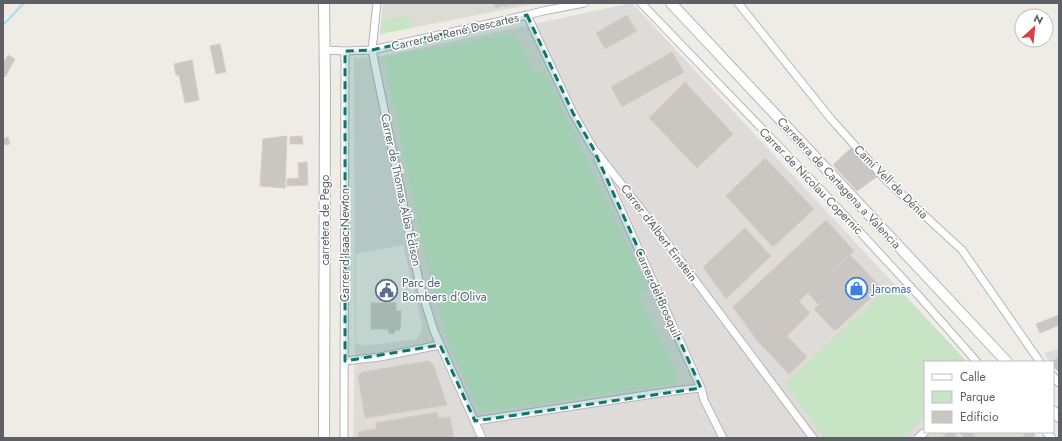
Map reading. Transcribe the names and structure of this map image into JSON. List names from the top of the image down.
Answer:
{
  "streets": {
    "main road": ["Carretera de Cartagena a Valencia", "carretera de Pego"],
    "street": [
      "Carrer de René Descartes",
      "Carrer de Nicolau Copernic",
      "Camí Vell de Dénia",
      "Carrer de Thomas Alba Édison",
      "Carrer d'Albert Einstein",
      "Carrer d'Isaac Newton",
      "Carrer del Brosquil"
    ]
  },
  "crossings": [
    ["Carrer de René Descartes", "Carrer de Thomas Alba Édison"],
    ["Carrer de René Descartes", "carretera de Pego"],
    ["Carrer de René Descartes", "Carrer d'Albert Einstein"],
    ["Carrer de René Descartes", "Carrer d'Isaac Newton"],
    ["Carrer d'Albert Einstein", "Carrer del Brosquil"]
  ],
  "places": {
    "shop": ["Jaromas"],
    "public building": ["Parc de Bombers d'Oliva"]
  },
  "legend": ["Calle", "Parque", "Edificio"],
  "north": "top right"
}
